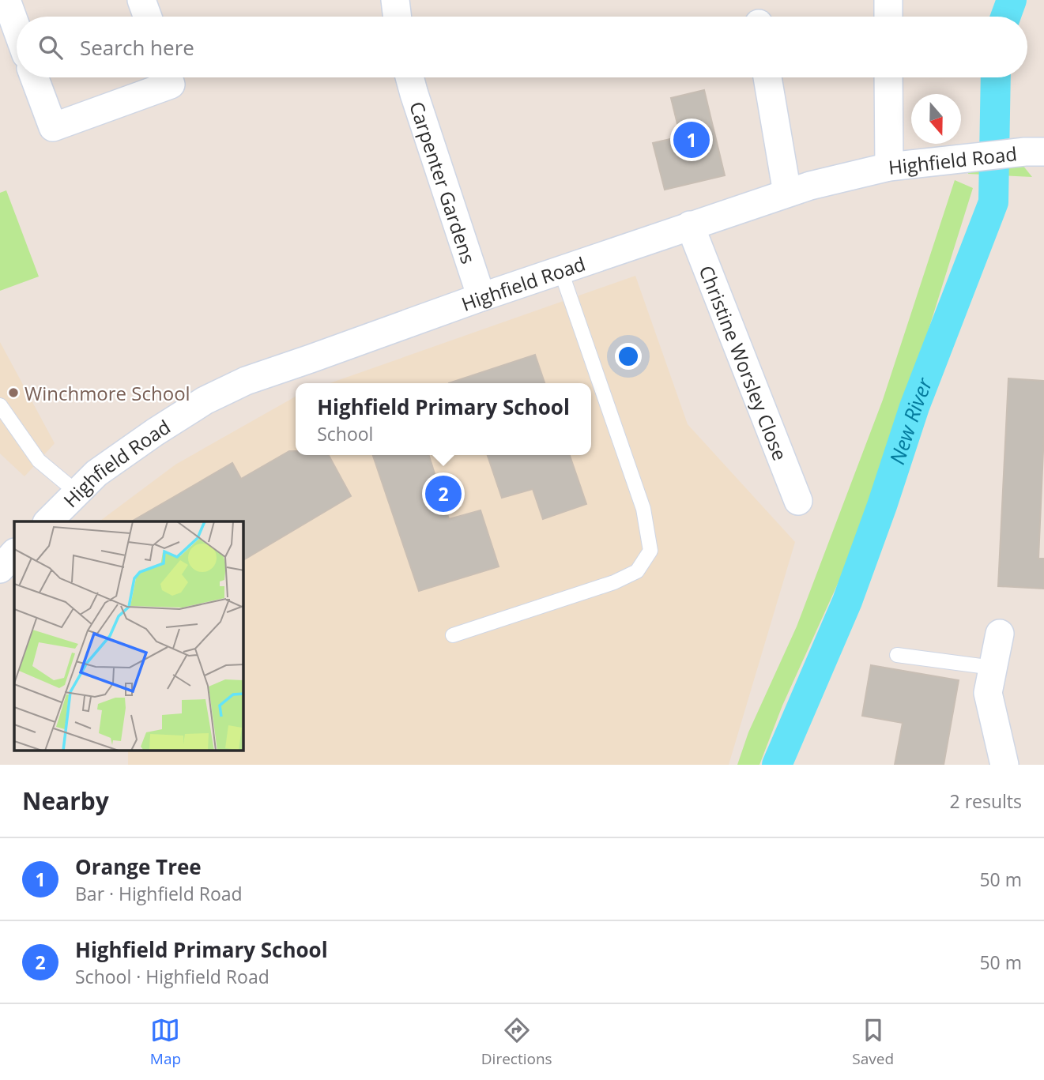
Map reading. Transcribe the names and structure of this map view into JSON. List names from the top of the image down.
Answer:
{
  "streets": {
    "street": ["Highfield Road", "Carpenter Gardens", "Christine Worsley Close"]
  },
  "crossings": [
    ["Highfield Road", "Carpenter Gardens"],
    ["Highfield Road", "Christine Worsley Close"]
  ],
  "water": ["New River"],
  "places": ["Winchmore School"],
  "north": "bottom",
  "page": {
    "search": "Search here",
    "pins": ["1", "2"],
    "popup": ["Highfield Primary School", "School"],
    "heading": ["Nearby", "2 results"],
    "list": [
      {
        "mark": "1",
        "name": "Orange Tree",
        "note": "Bar · Highfield Road",
        "value": "50 m"
      },
      {
        "mark": "2",
        "name": "Highfield Primary School",
        "note": "School · Highfield Road",
        "value": "50 m"
      }
    ],
    "nav": ["Map", "Directions", "Saved"]
  }
}
